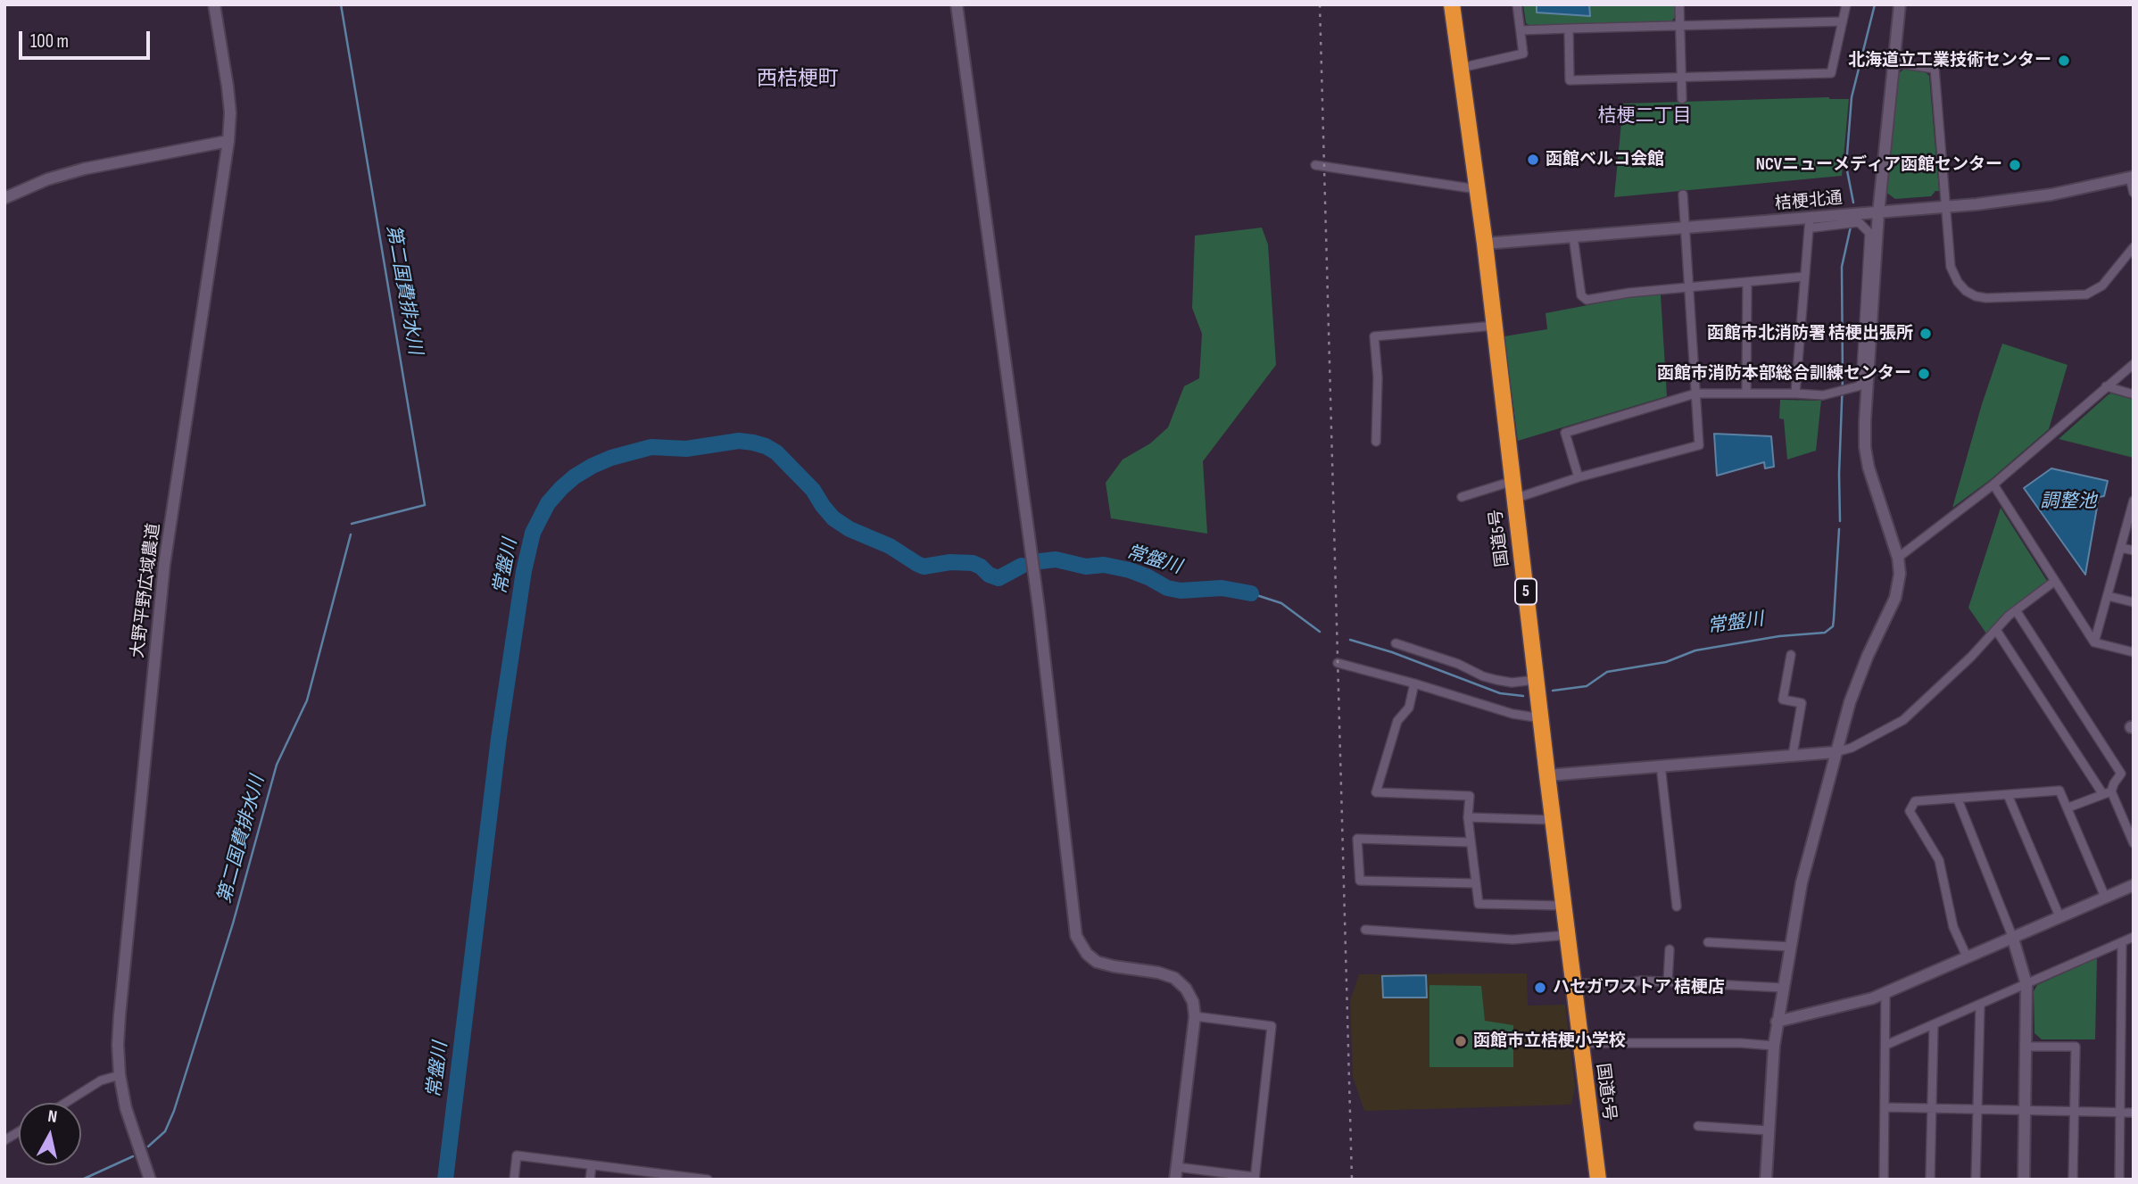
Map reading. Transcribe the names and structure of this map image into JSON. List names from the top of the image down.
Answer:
{
  "streets": {
    "highway": ["国道5号", "5"],
    "street": ["桔梗北通", "大野平野広域農道"]
  },
  "crossings": [
    ["桔梗北通", "国道5号"]
  ],
  "districts": ["西桔梗町", "桔梗二丁目"],
  "water": ["第二国費排水川", "調整池", "常盤川"],
  "places": [
    "北海道立工業技術センター",
    "函館ベルコ会館",
    "NCVニューメディア函館センター",
    "函館市北消防署 桔梗出張所",
    "函館市消防本部総合訓練センター",
    "ハセガワストア 桔梗店",
    "函館市立桔梗小学校"
  ],
  "scale_bar": "100 m",
  "north": "top"
}
